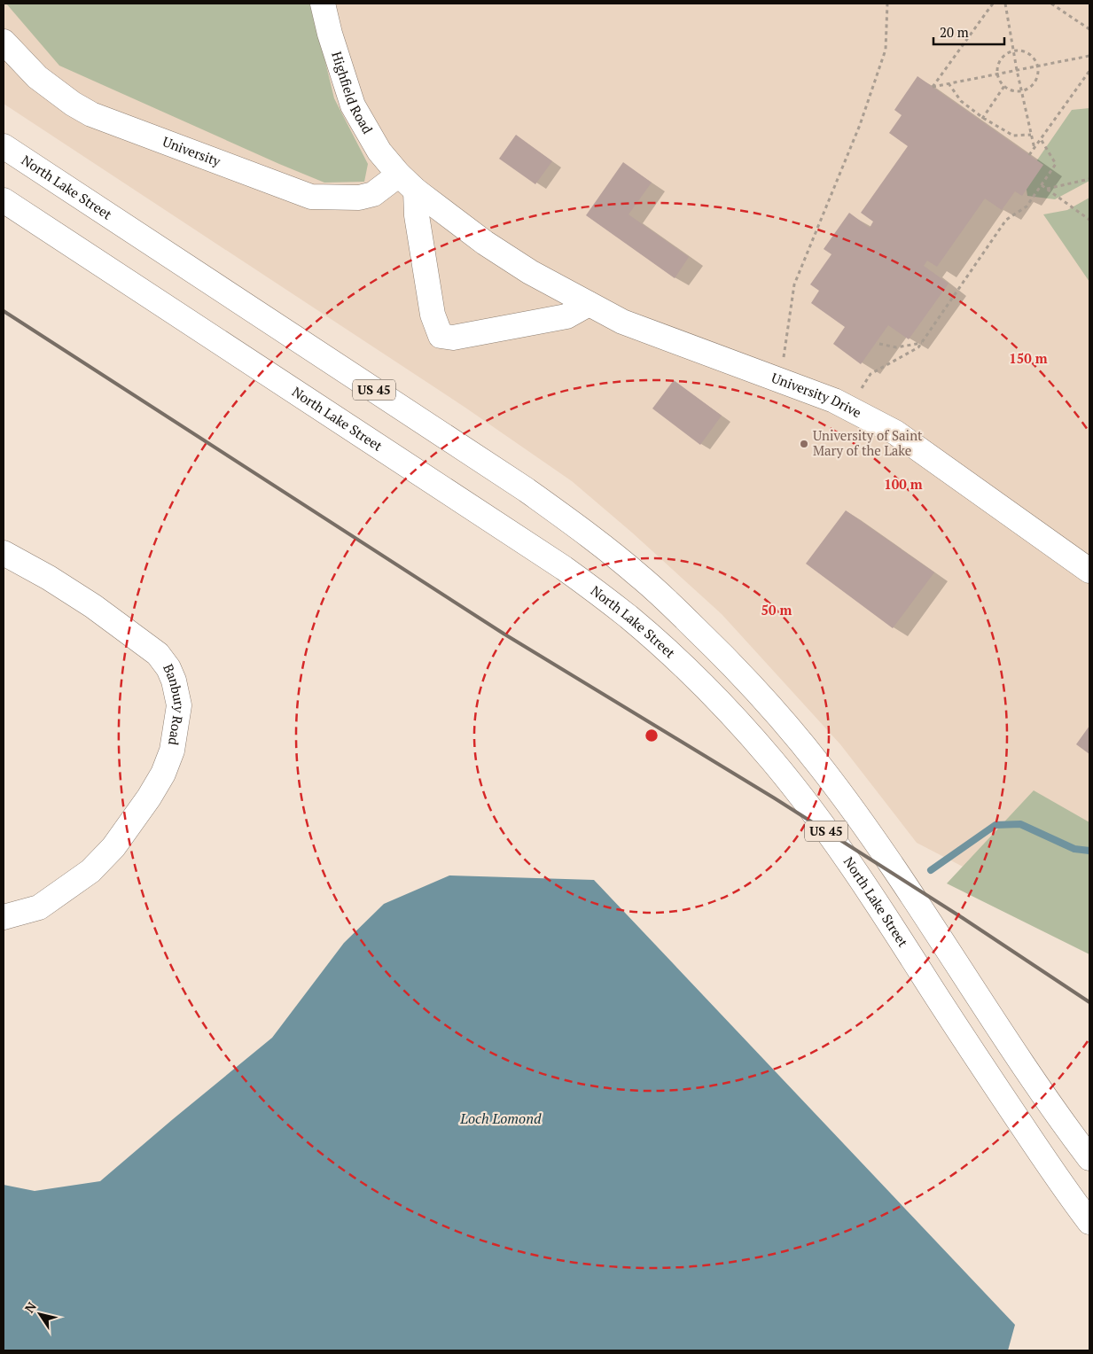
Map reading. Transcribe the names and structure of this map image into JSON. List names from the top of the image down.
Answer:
{
  "streets": {
    "main road": [
      "Highfield Road",
      "University",
      "North Lake Street",
      "US 45",
      "University Drive",
      "Banbury Road"
    ]
  },
  "crossings": [
    ["Highfield Road", "University"],
    ["Highfield Road", "University Drive"]
  ],
  "water": ["Loch Lomond"],
  "places": ["University of Saint Mary of the Lake"],
  "scale_bar": "20 m",
  "north": "top left",
  "rings": ["150 m", "100 m", "50 m"]
}
